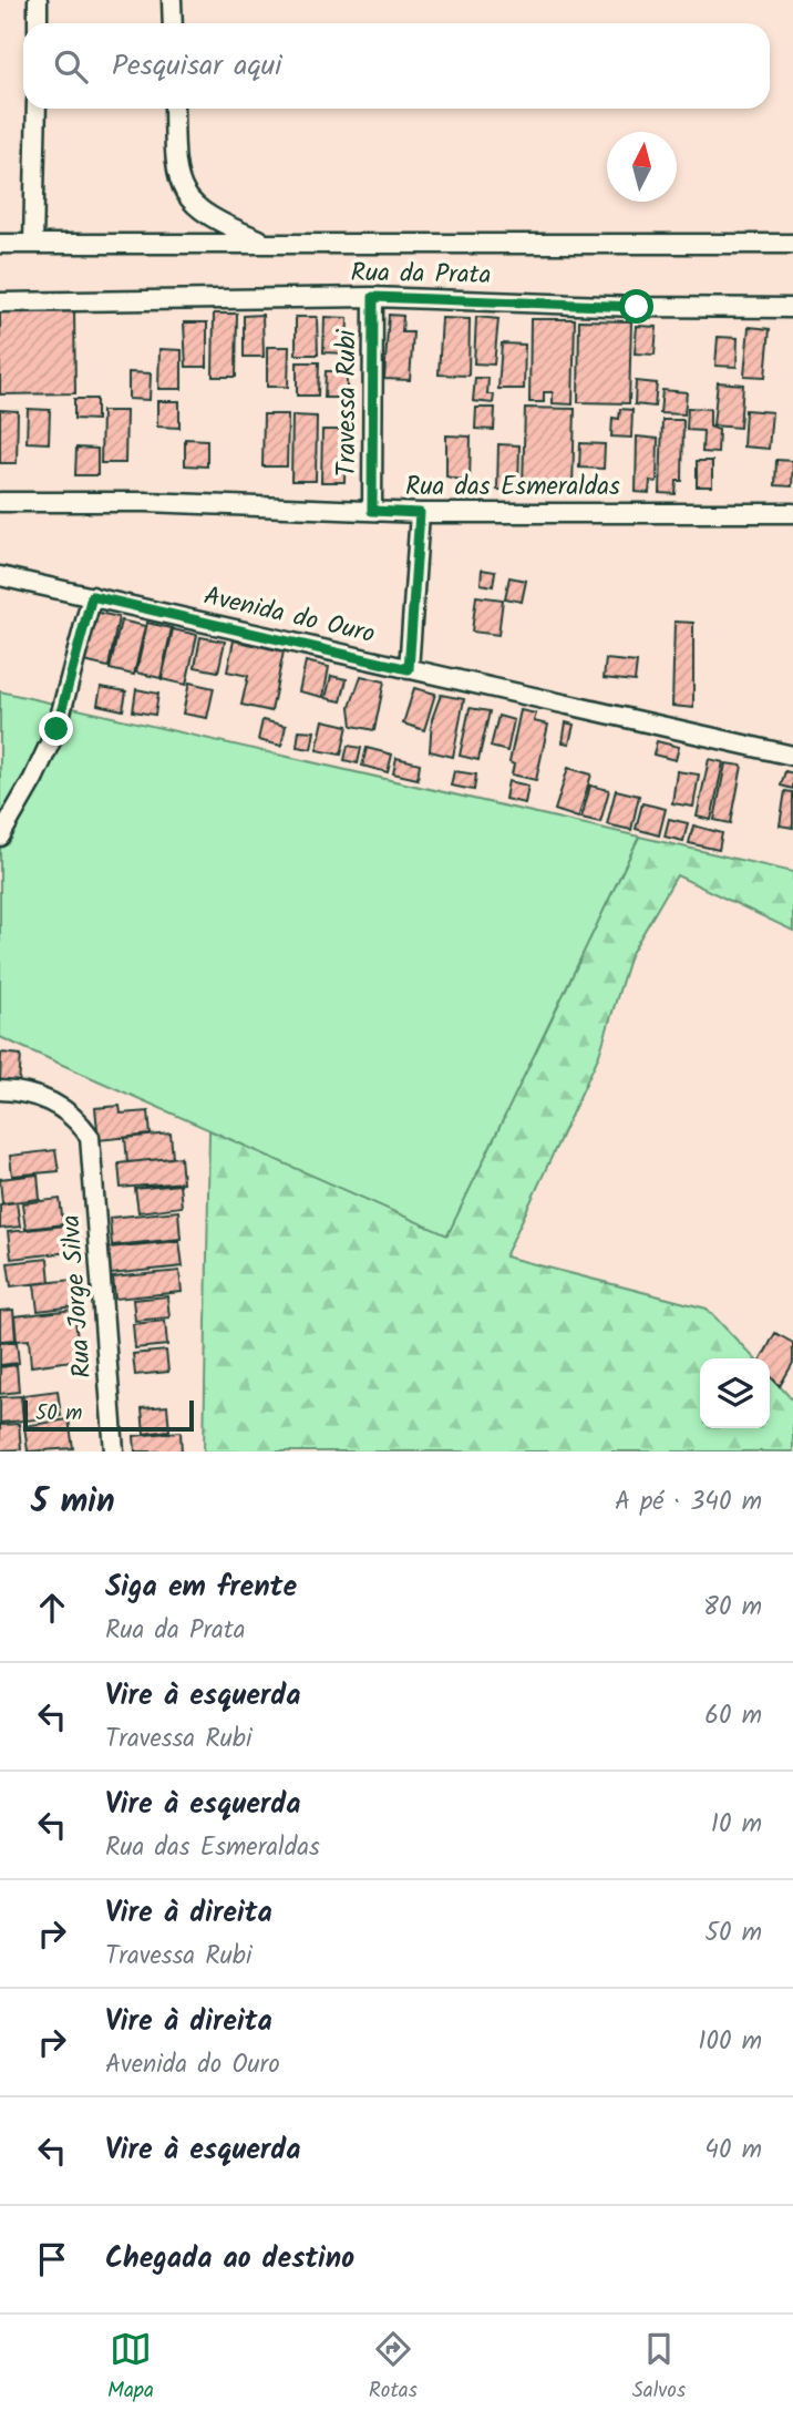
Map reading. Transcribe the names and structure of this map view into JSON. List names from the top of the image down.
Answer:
{
  "streets": {
    "street": [
      "Rua da Prata",
      "Travessa Rubi",
      "Rua das Esmeraldas",
      "Avenida do Ouro",
      "Rua Jorge Silva"
    ]
  },
  "crossings": [
    ["Rua da Prata", "Travessa Rubi"],
    ["Travessa Rubi", "Rua das Esmeraldas"]
  ],
  "scale_bar": "50 m",
  "north": "top",
  "page": {
    "search": "Pesquisar aqui",
    "scale": "50 m",
    "heading": ["5 min", "A pé · 340 m"],
    "list": [
      ["Siga em frente", "Rua da Prata", "80 m"],
      ["Vire à esquerda", "Travessa Rubi", "60 m"],
      ["Vire à esquerda", "Rua das Esmeraldas", "10 m"],
      ["Vire à direita", "Travessa Rubi", "50 m"],
      ["Vire à direita", "Avenida do Ouro", "100 m"],
      ["Vire à esquerda", "40 m"],
      "Chegada ao destino"
    ],
    "nav": ["Mapa", "Rotas", "Salvos"]
  }
}
